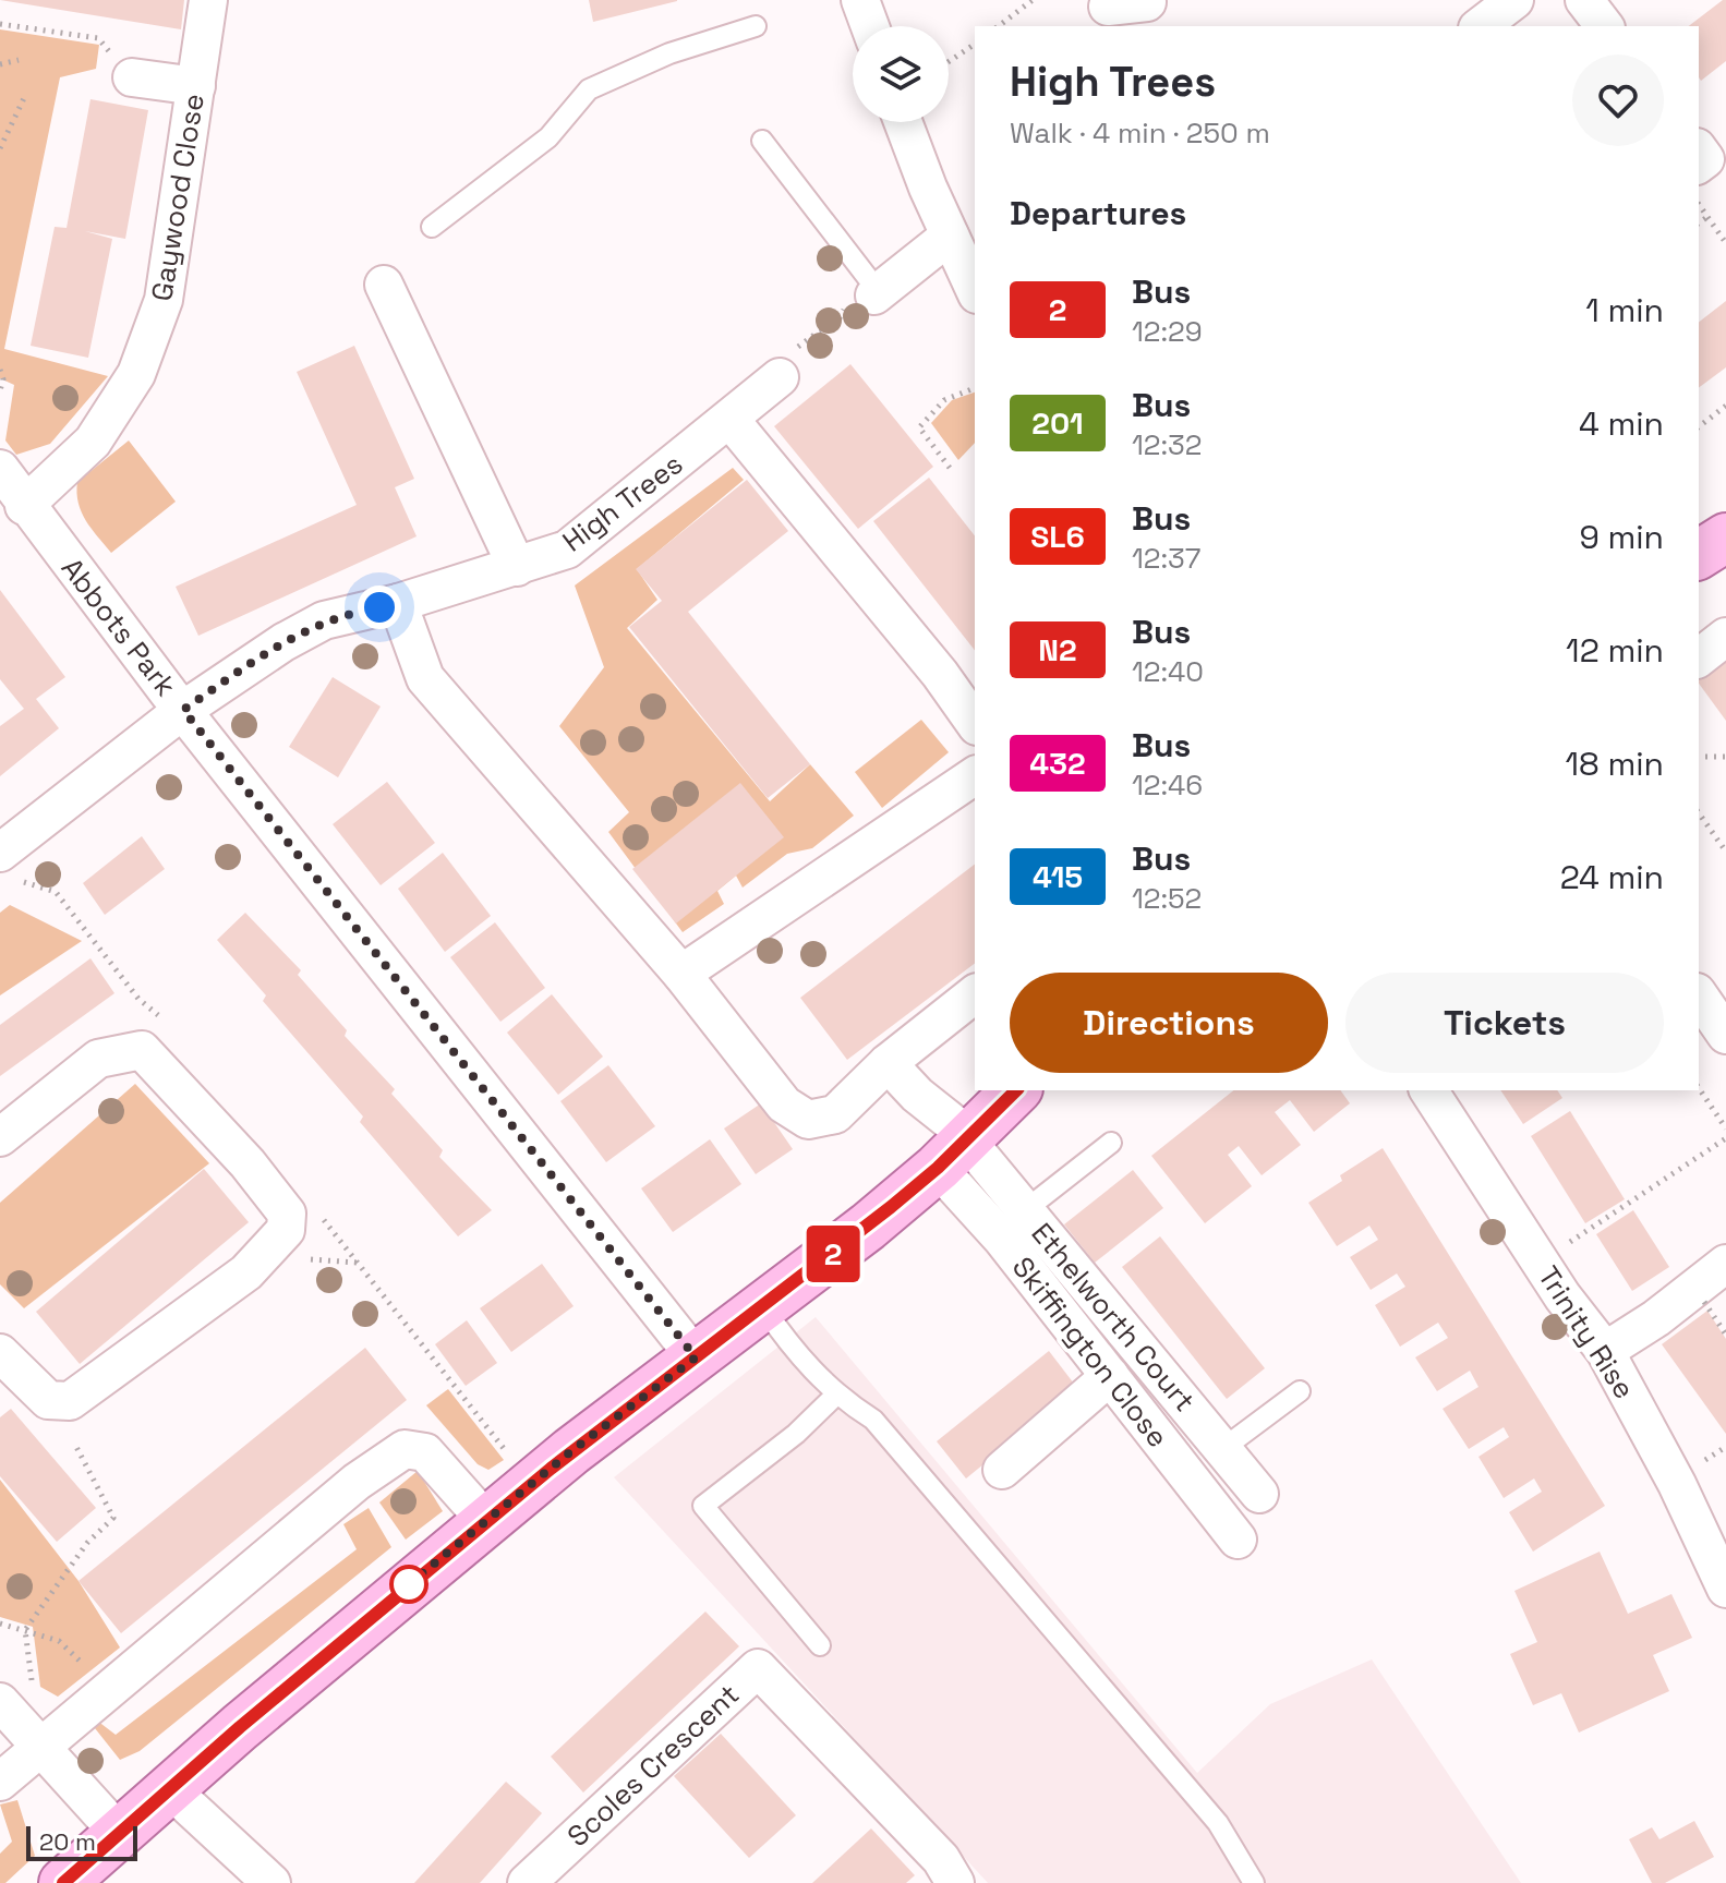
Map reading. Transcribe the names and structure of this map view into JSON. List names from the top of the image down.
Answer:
{
  "streets": {
    "street": [
      "Gaywood Close",
      "High Trees",
      "Abbots Park",
      "Ethelworth Court",
      "Trinity Rise",
      "Skiffington Close",
      "Scoles Crescent"
    ]
  },
  "crossings": [
    ["Gaywood Close", "Abbots Park"],
    ["High Trees", "Abbots Park"],
    ["Ethelworth Court", "Skiffington Close"]
  ],
  "lines": ["bus line 2"],
  "scale_bar": "20 m",
  "page": {
    "on_map": "2",
    "heading": [
      ["High Trees", "Walk · 4 min · 250 m"],
      "Departures"
    ],
    "list": [
      {
        "mark": "2",
        "name": "Bus",
        "note": "12:29",
        "value": "1 min"
      },
      {
        "mark": "201",
        "name": "Bus",
        "note": "12:32",
        "value": "4 min"
      },
      {
        "mark": "SL6",
        "name": "Bus",
        "note": "12:37",
        "value": "9 min"
      },
      {
        "mark": "N2",
        "name": "Bus",
        "note": "12:40",
        "value": "12 min"
      },
      {
        "mark": "432",
        "name": "Bus",
        "note": "12:46",
        "value": "18 min"
      },
      {
        "mark": "415",
        "name": "Bus",
        "note": "12:52",
        "value": "24 min"
      }
    ],
    "buttons": ["Directions", "Tickets"],
    "scale": "20 m"
  }
}
